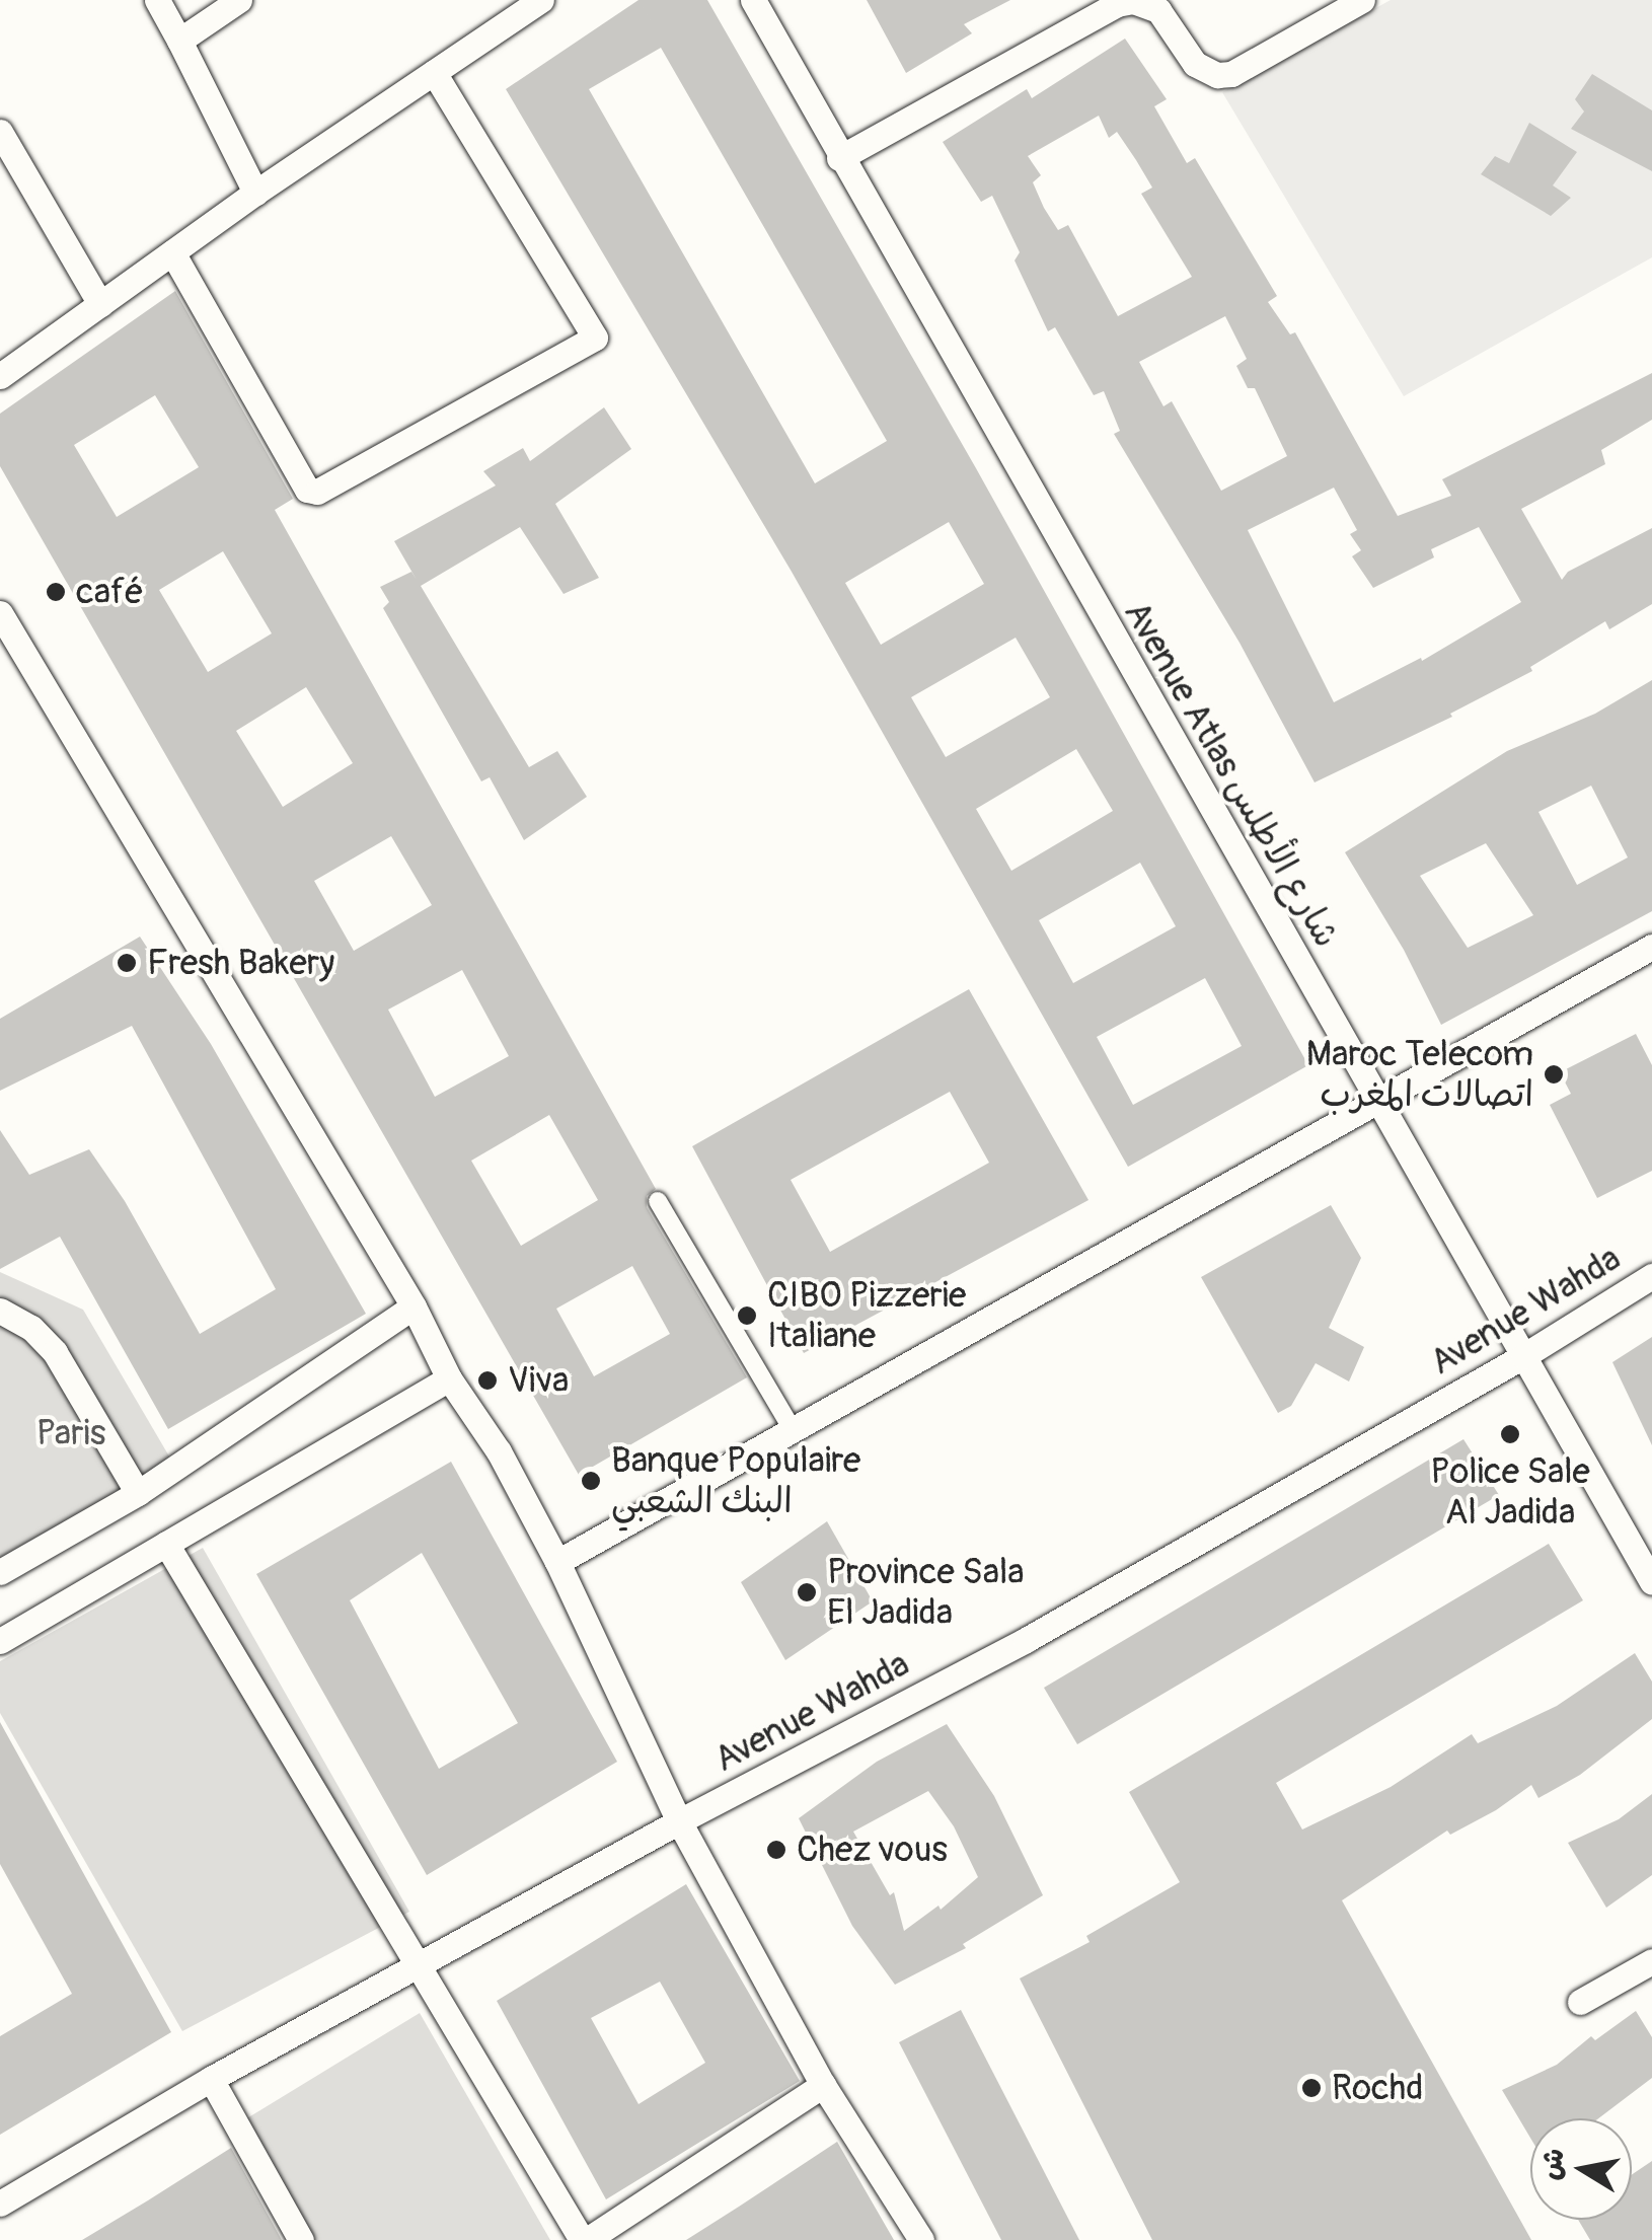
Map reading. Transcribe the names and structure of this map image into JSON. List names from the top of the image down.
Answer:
{
  "streets": {
    "street": ["Avenue Atlas شارع الأطلس", "Avenue Wahda"]
  },
  "crossings": [
    ["Avenue Atlas شارع الأطلس", "Avenue Wahda"]
  ],
  "parks": ["Paris"],
  "places": [
    "café",
    "Fresh Bakery",
    "Maroc Telecom اتصالات المغرب",
    "CIBO Pizzerie Italiane",
    "Viva",
    "Police Sale Al Jadida",
    "Banque Populaire البنك الشعبي",
    "Province Sala El Jadida",
    "Chez vous",
    "Rochd"
  ],
  "north": "left"
}
